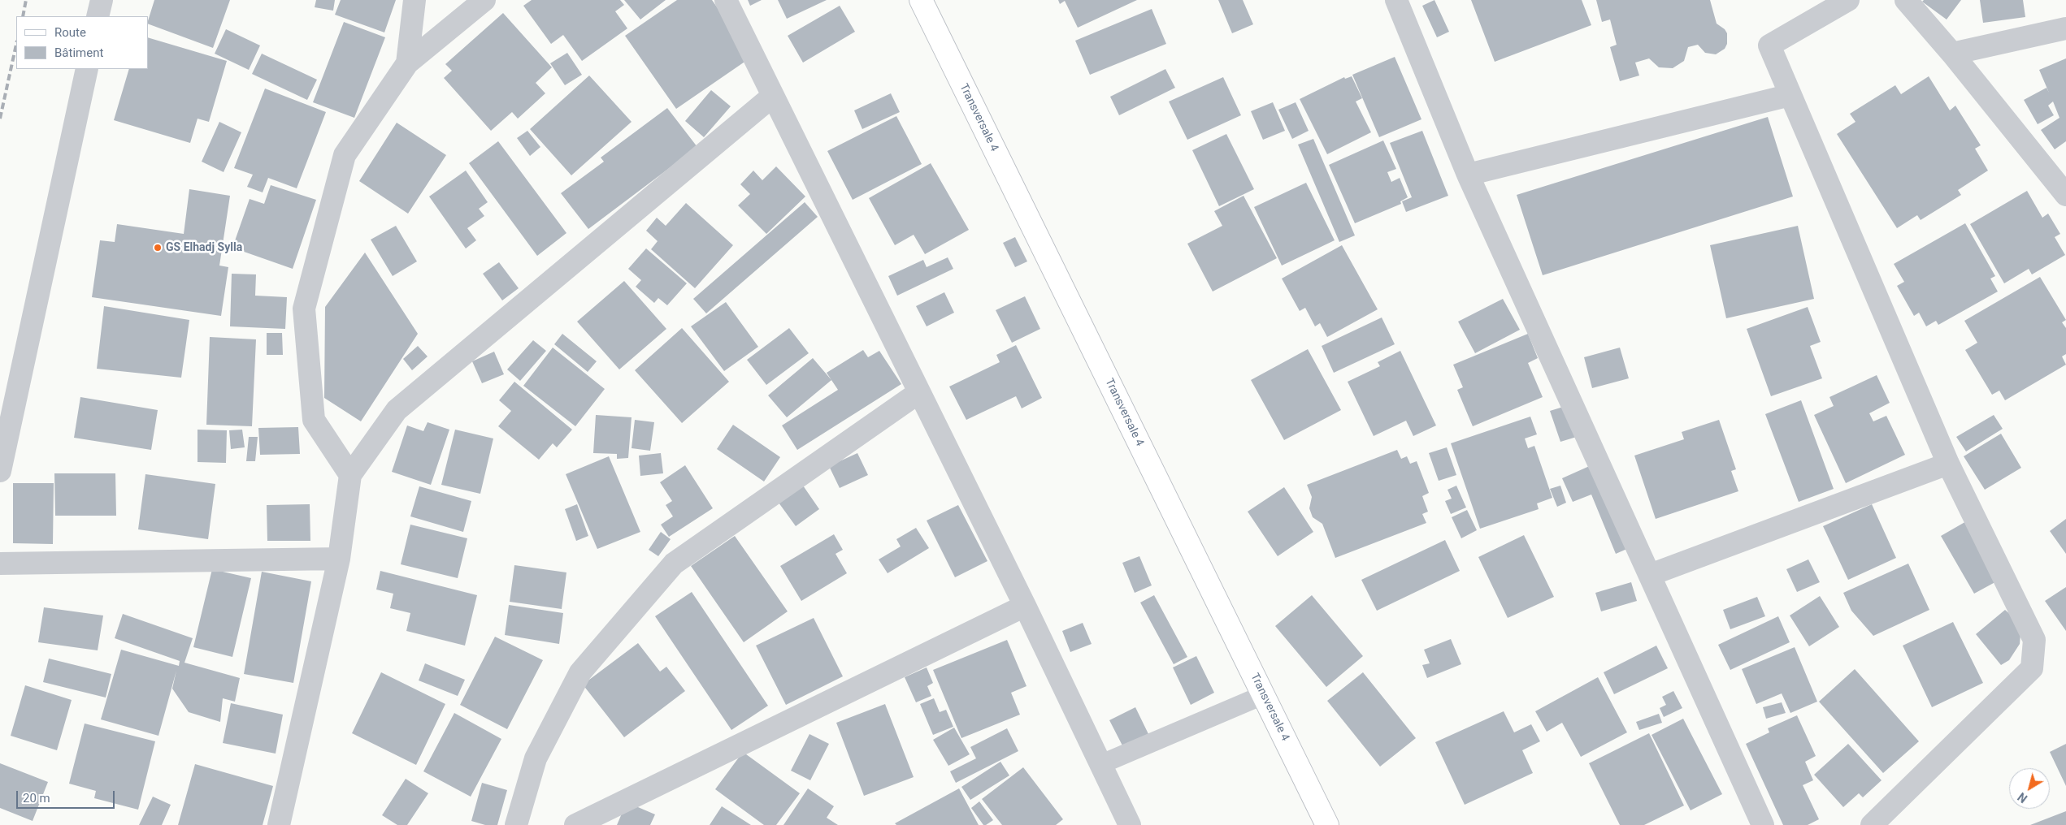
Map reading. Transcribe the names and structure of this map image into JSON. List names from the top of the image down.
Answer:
{
  "streets": {
    "main road": ["Transversale 4"]
  },
  "places": ["GS Elhadj Sylla"],
  "legend": ["Route", "Bâtiment"],
  "scale_bar": "20 m",
  "north": "bottom left"
}
